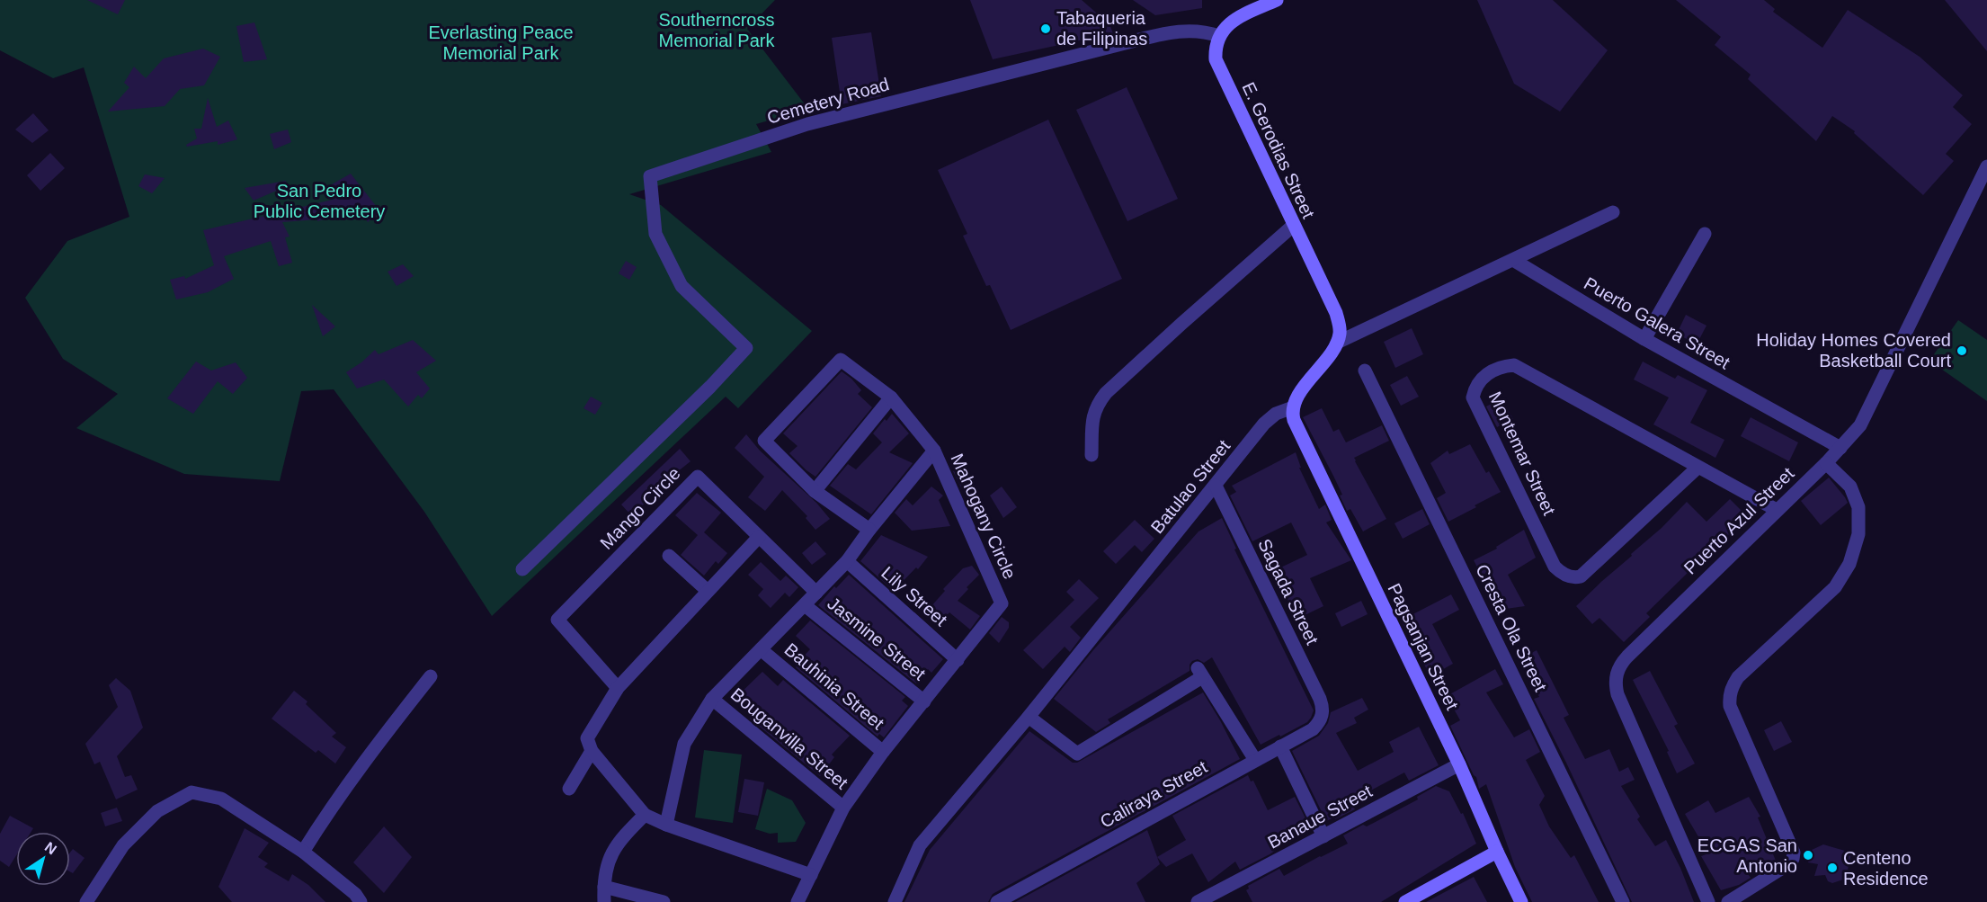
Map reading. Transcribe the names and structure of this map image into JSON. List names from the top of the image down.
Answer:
{
  "streets": {
    "street": [
      "Cemetery Road",
      "E. Gerodias Street",
      "Puerto Galera Street",
      "Montemar Street",
      "Batulao Street",
      "Mango Circle",
      "Mahogany Circle",
      "Puerto Azul Street",
      "Sagada Street",
      "Lily Street",
      "Cresta Ola Street",
      "Jasmine Street",
      "Pagsanjan Street",
      "Bauhinia Street",
      "Bouganvilla Street",
      "Caliraya Street",
      "Banaue Street"
    ]
  },
  "crossings": [
    ["Cemetery Road", "E. Gerodias Street"],
    ["Puerto Galera Street", "Puerto Azul Street"],
    ["Montemar Street", "Puerto Azul Street"],
    ["Batulao Street", "Sagada Street"],
    ["Batulao Street", "Pagsanjan Street"],
    ["Mahogany Circle", "Lily Street"],
    ["Mahogany Circle", "Jasmine Street"],
    ["Mahogany Circle", "Bauhinia Street"],
    ["Mahogany Circle", "Bouganvilla Street"],
    ["Sagada Street", "Caliraya Street"],
    ["Pagsanjan Street", "Banaue Street"]
  ],
  "parks": ["Southerncross Memorial Park", "Everlasting Peace Memorial Park", "San Pedro Public Cemetery"],
  "places": [
    "Tabaqueria de Filipinas",
    "Holiday Homes Covered Basketball Court",
    "ECGAS San Antonio",
    "Centeno Residence"
  ],
  "north": "top right"
}
